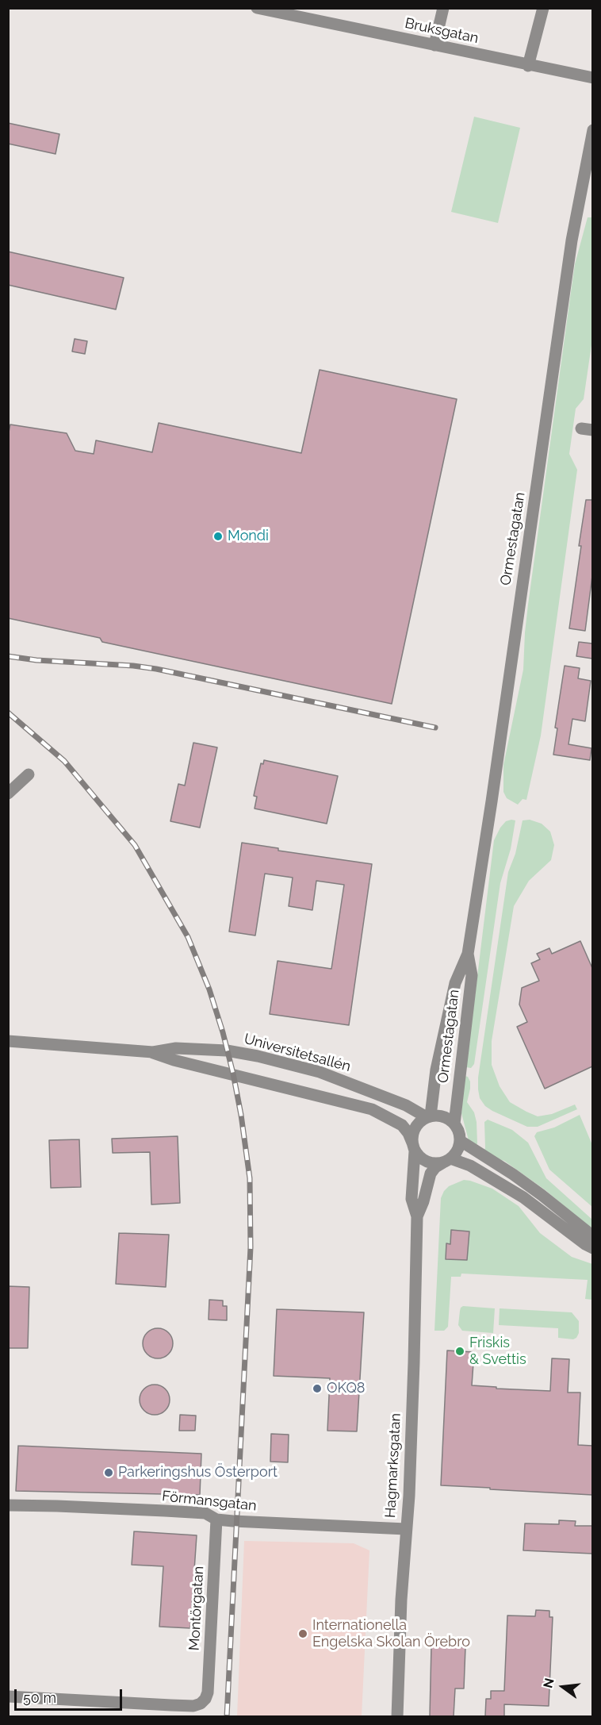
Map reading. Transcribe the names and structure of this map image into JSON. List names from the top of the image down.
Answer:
{
  "streets": {
    "street": [
      "Bruksgatan",
      "Ormestagatan",
      "Universitetsallén",
      "Hagmarksgatan",
      "Förmansgatan",
      "Montörgatan"
    ]
  },
  "crossings": [
    ["Ormestagatan", "Universitetsallén"],
    ["Ormestagatan", "Hagmarksgatan"],
    ["Universitetsallén", "Hagmarksgatan"],
    ["Hagmarksgatan", "Förmansgatan"],
    ["Förmansgatan", "Montörgatan"]
  ],
  "places": [
    "Mondi",
    "Friskis & Svettis",
    "OKQ8",
    "Parkeringshus Österport",
    "Internationella Engelska Skolan Örebro"
  ],
  "scale_bar": "50 m",
  "north": "left"
}
